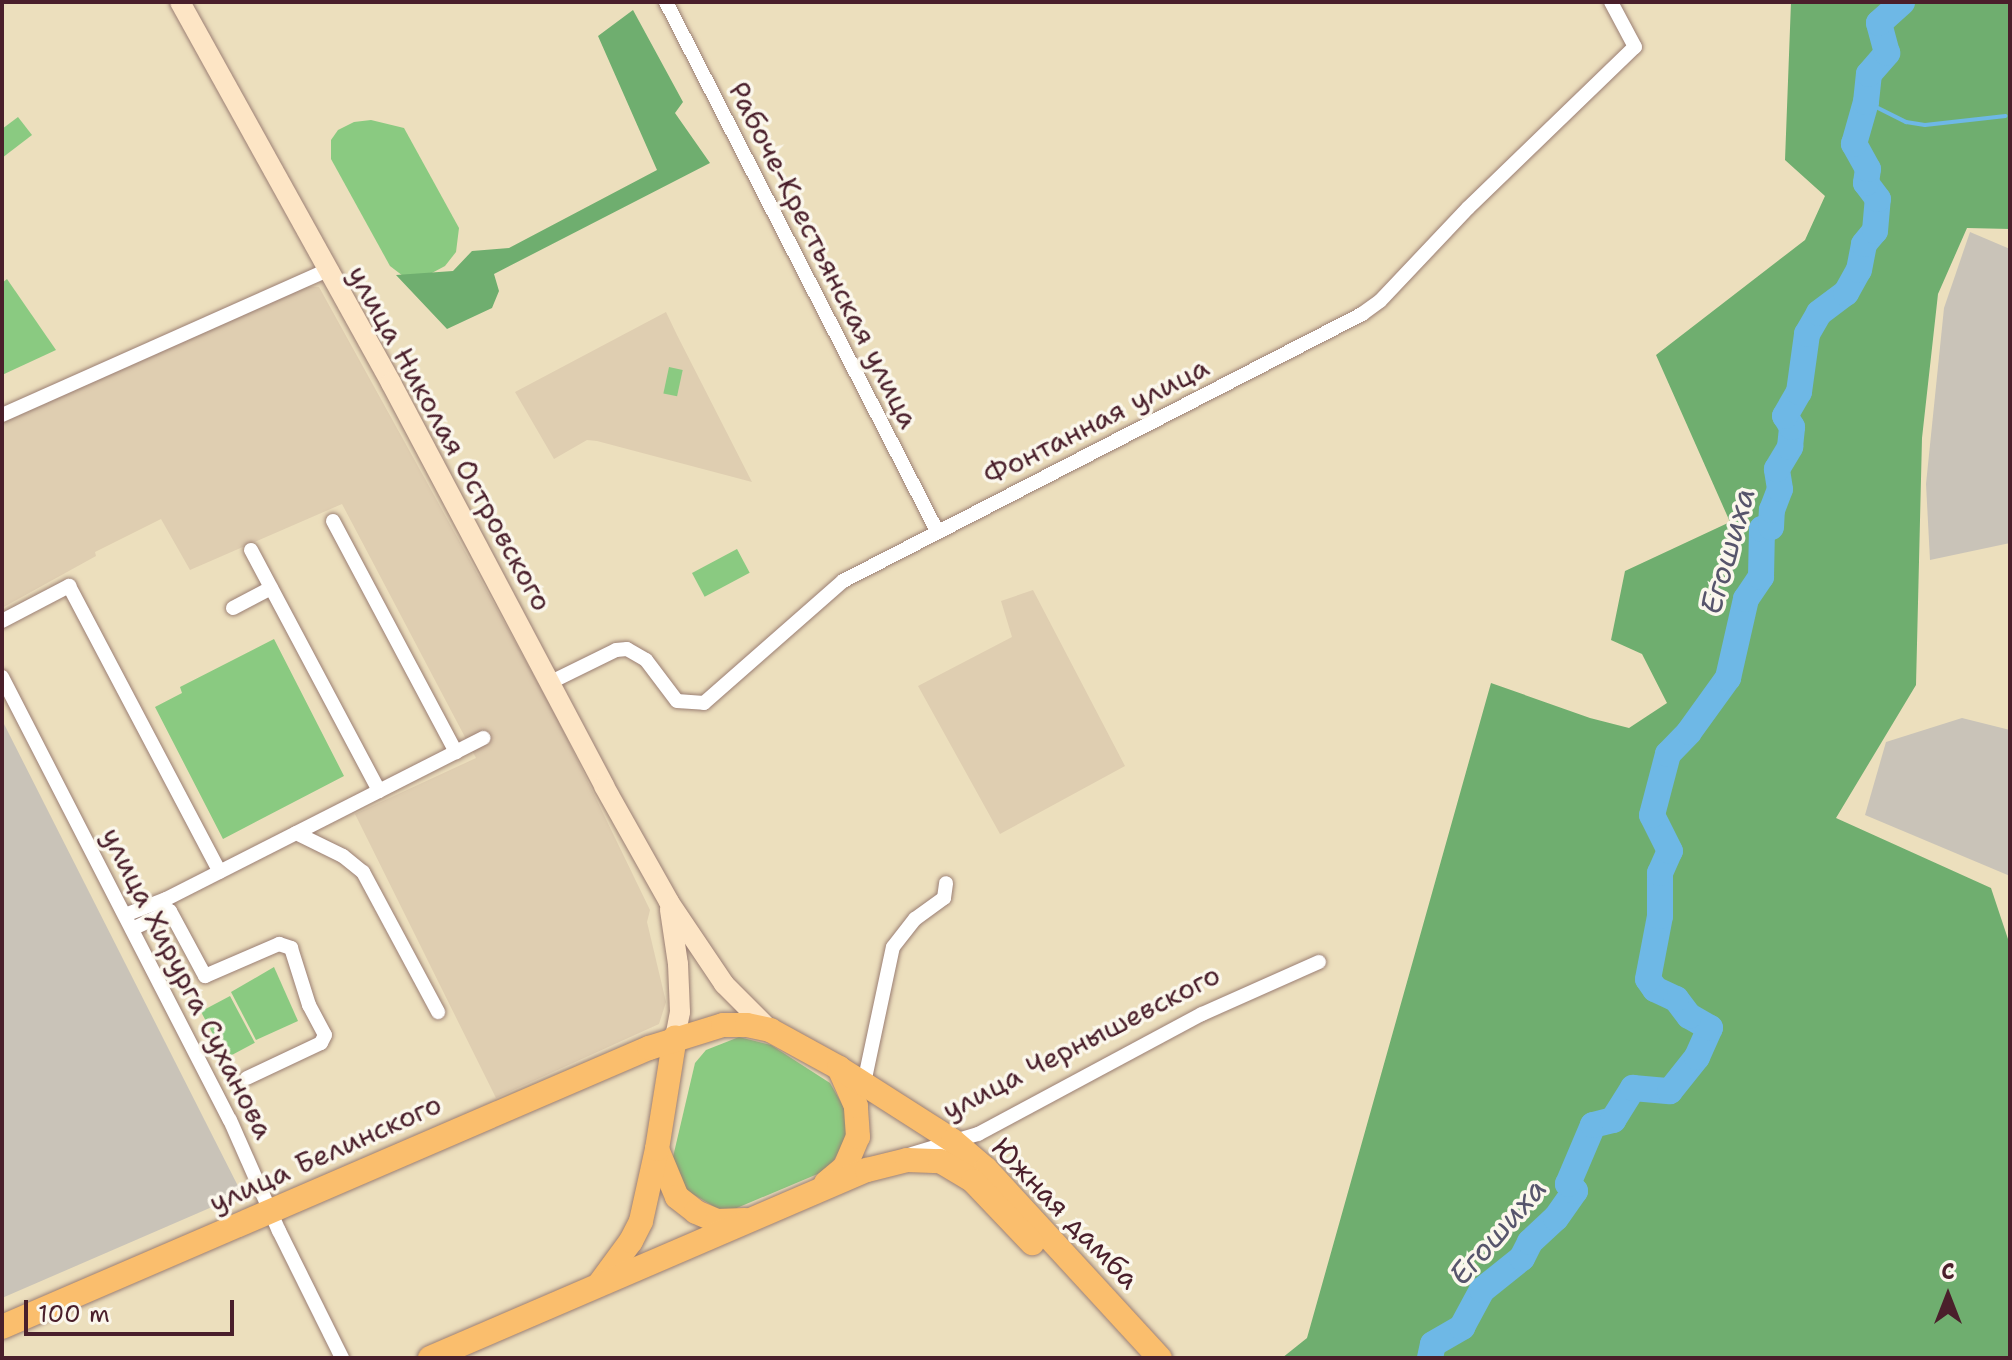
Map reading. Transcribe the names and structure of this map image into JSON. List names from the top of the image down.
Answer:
{
  "streets": {
    "main road": [
      "улица Николая Островского",
      "улица Чернышевского",
      "улица Белинского",
      "Южная дамба"
    ],
    "street": ["Рабоче-Крестьянская улица", "Фонтанная улица", "улица Хирурга Суханова"]
  },
  "crossings": [
    ["Рабоче-Крестьянская улица", "Фонтанная улица"],
    ["Фонтанная улица", "улица Николая Островского"],
    ["улица Николая Островского", "улица Чернышевского"],
    ["улица Николая Островского", "улица Белинского"],
    ["улица Николая Островского", "Южная дамба"],
    ["улица Хирурга Суханова", "улица Белинского"],
    ["улица Чернышевского", "улица Белинского"],
    ["улица Чернышевского", "Южная дамба"],
    ["улица Белинского", "Южная дамба"]
  ],
  "water": ["Егошиха"],
  "scale_bar": "100 m",
  "north": "top"
}
